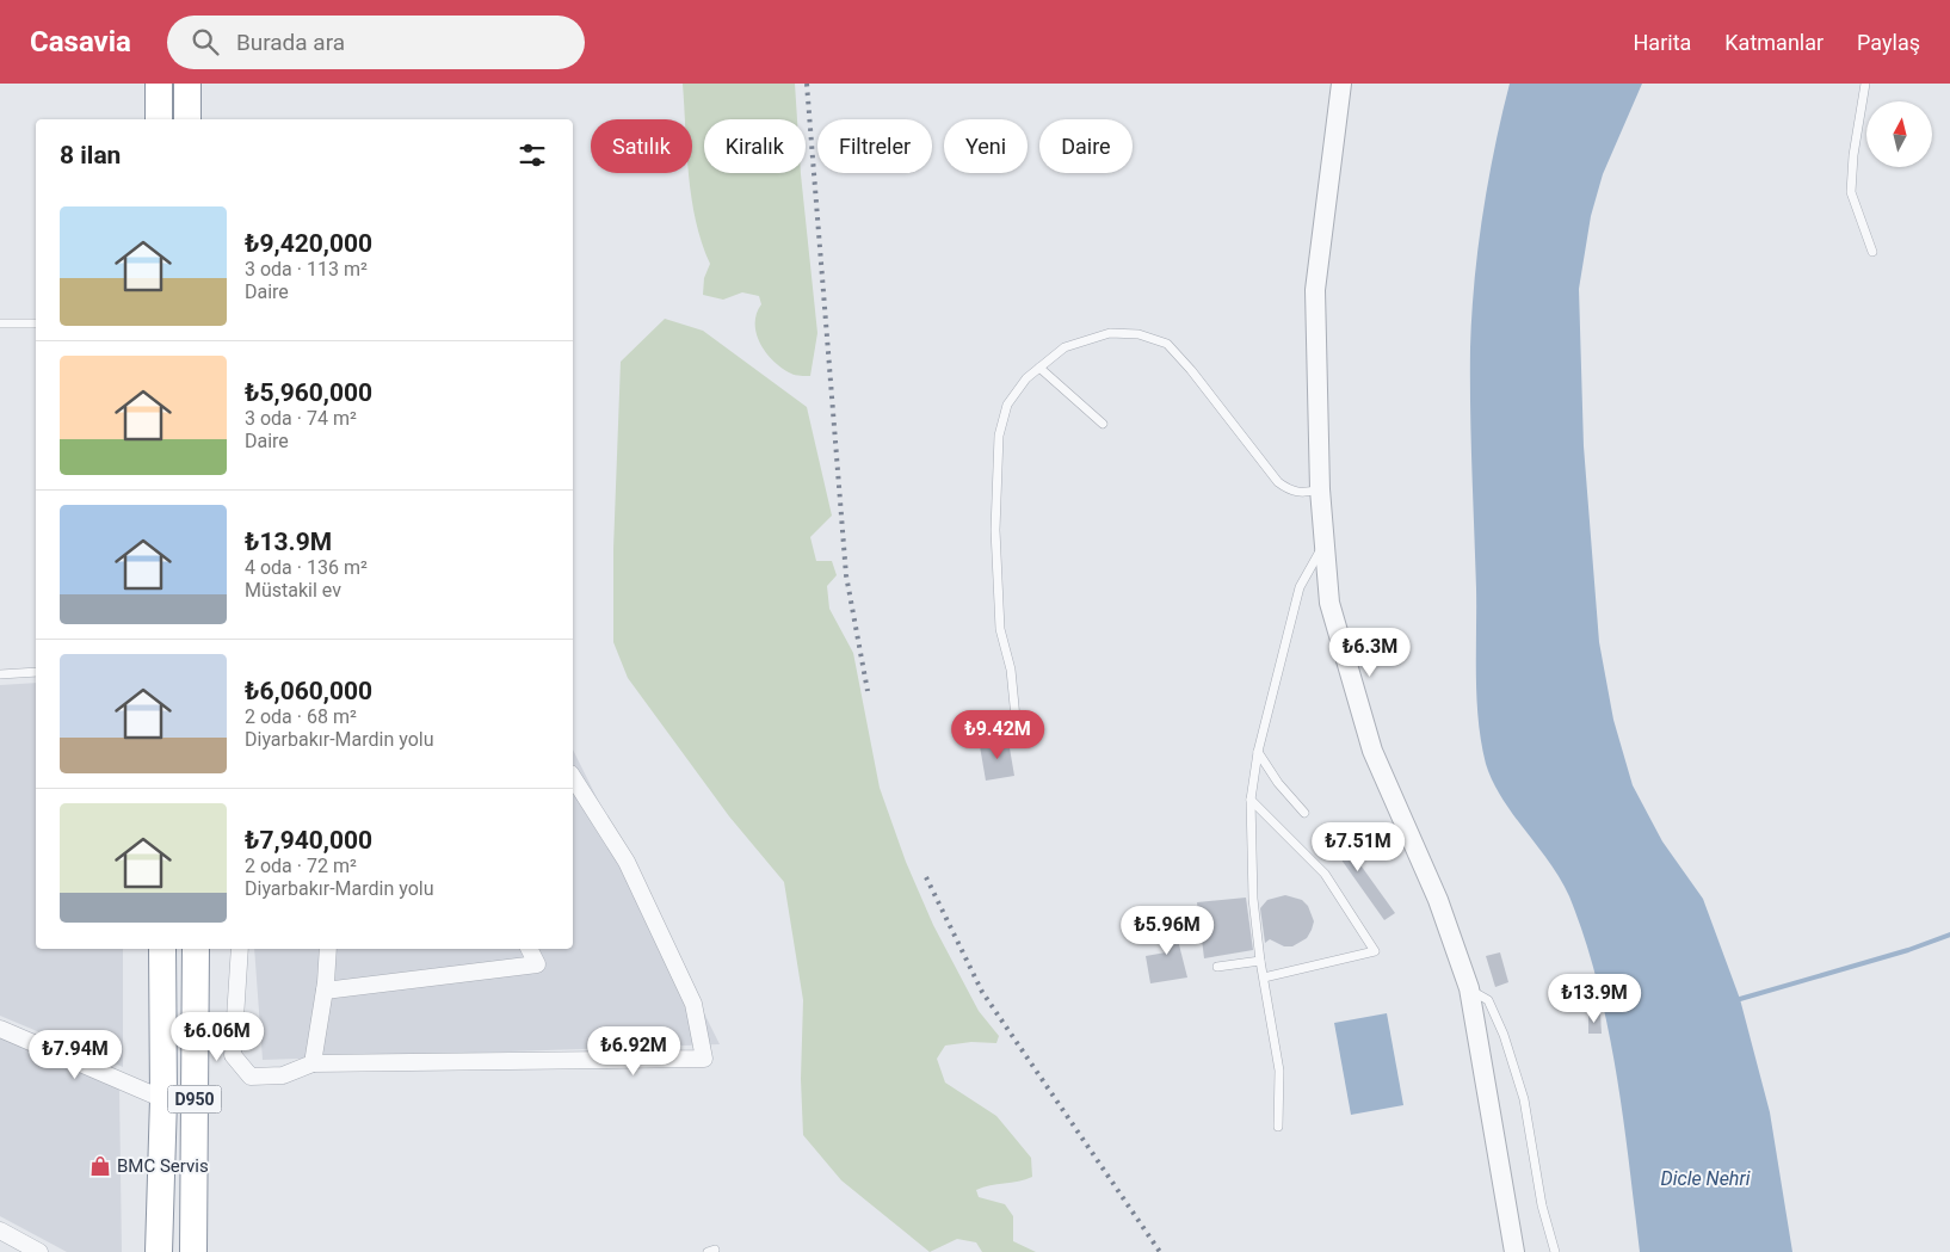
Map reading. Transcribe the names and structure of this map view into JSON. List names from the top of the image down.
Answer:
{
  "streets": {
    "highway": ["D950"]
  },
  "water": ["Dicle Nehri"],
  "places": {
    "shop": ["BMC Servis"]
  },
  "north": "top",
  "page": {
    "header": "Casavia",
    "search": "Burada ara",
    "nav": ["Harita", "Katmanlar", "Paylaş"],
    "chip": [
      "Satılık",
      "Kiralık",
      "Filtreler",
      "Yeni",
      "Daire"
    ],
    "heading": "8 ilan",
    "list": [
      {
        "name": "₺9,420,000",
        "note": "3 oda · 113 m² · Daire"
      },
      {
        "name": "₺5,960,000",
        "note": "3 oda · 74 m² · Daire"
      },
      {
        "name": "₺13.9M",
        "note": "4 oda · 136 m² · Müstakil ev"
      },
      {
        "name": "₺6,060,000",
        "note": "2 oda · 68 m² · Diyarbakır-Mardin yolu"
      },
      {
        "name": "₺7,940,000",
        "note": "2 oda · 72 m² · Diyarbakır-Mardin yolu"
      }
    ],
    "price": [
      "₺6.3M",
      "₺9.42M",
      "₺7.51M",
      "₺5.96M",
      "₺13.9M",
      "₺6.06M",
      "₺6.92M",
      "₺7.94M"
    ]
  }
}
